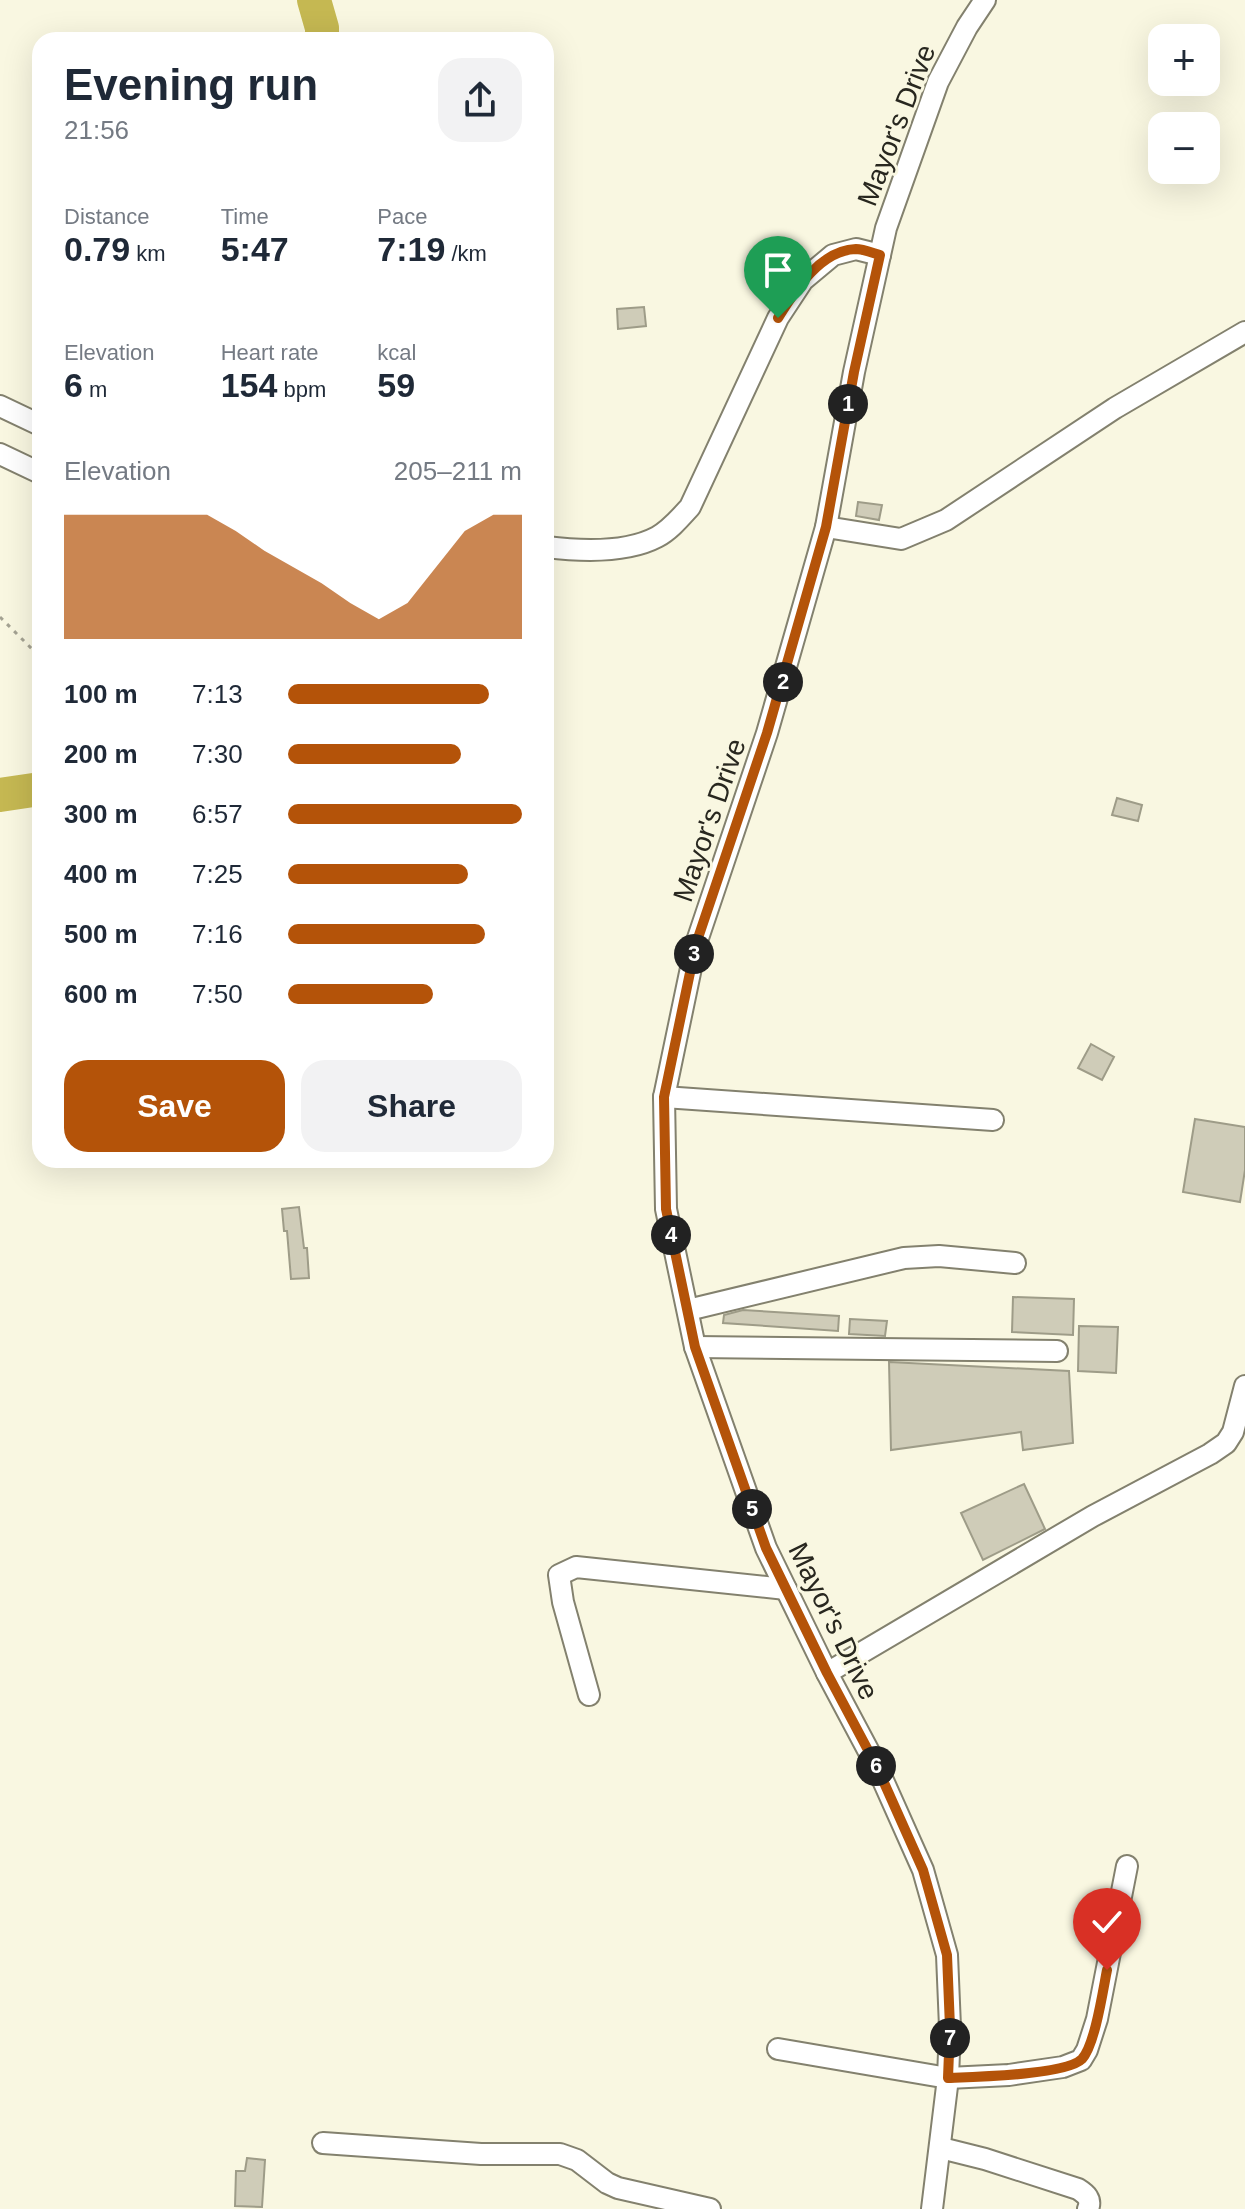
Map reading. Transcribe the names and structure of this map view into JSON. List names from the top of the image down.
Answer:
{
  "streets": {
    "street": ["Mayor's Drive"]
  },
  "page": {
    "map_buttons": ["+", "−"],
    "heading": ["Evening run", "21:56"],
    "stats": [
      ["Distance", "0.79 km"],
      ["Time", "5:47"],
      ["Pace", "7:19 /km"],
      ["Elevation", "6 m"],
      ["Heart rate", "154 bpm"],
      ["kcal", "59"]
    ],
    "pins": [
      "1",
      "2",
      "3",
      "4",
      "5",
      "6",
      "7"
    ],
    "chart": ["Elevation", "205–211 m"],
    "list": [
      {
        "name": "100 m",
        "note": "7:13"
      },
      {
        "name": "200 m",
        "note": "7:30"
      },
      {
        "name": "300 m",
        "note": "6:57"
      },
      {
        "name": "400 m",
        "note": "7:25"
      },
      {
        "name": "500 m",
        "note": "7:16"
      },
      {
        "name": "600 m",
        "note": "7:50"
      }
    ],
    "buttons": ["Save", "Share"]
  }
}
